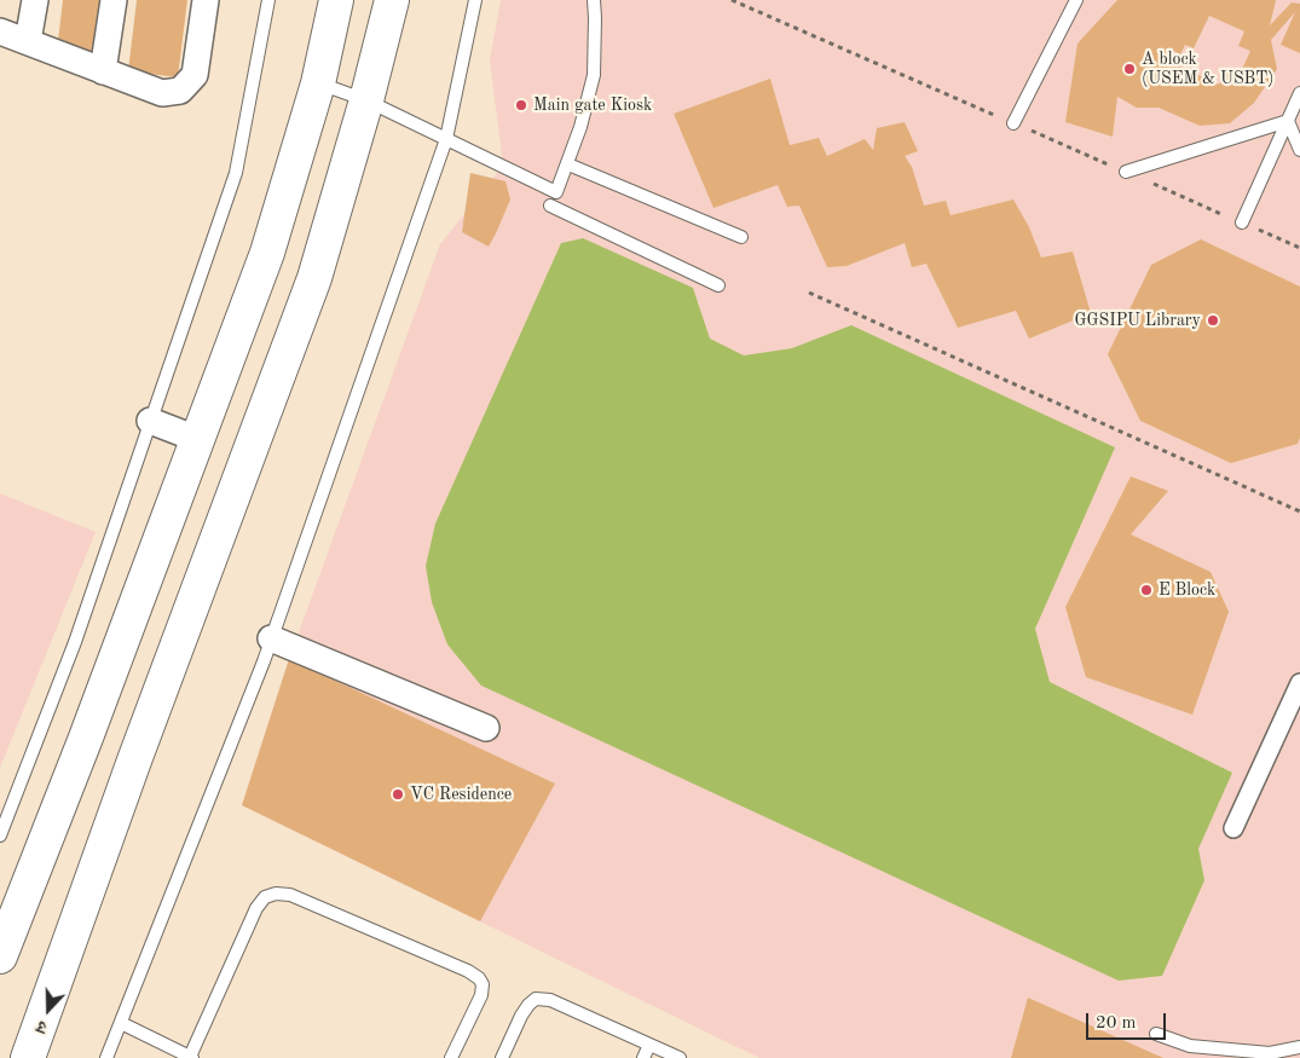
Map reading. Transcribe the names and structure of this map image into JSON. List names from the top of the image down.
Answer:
{
  "places": [
    "A block (USEM & USBT)",
    "Main gate Kiosk",
    "GGSIPU Library",
    "E Block",
    "VC Residence"
  ],
  "scale_bar": "20 m",
  "north": "bottom"
}
